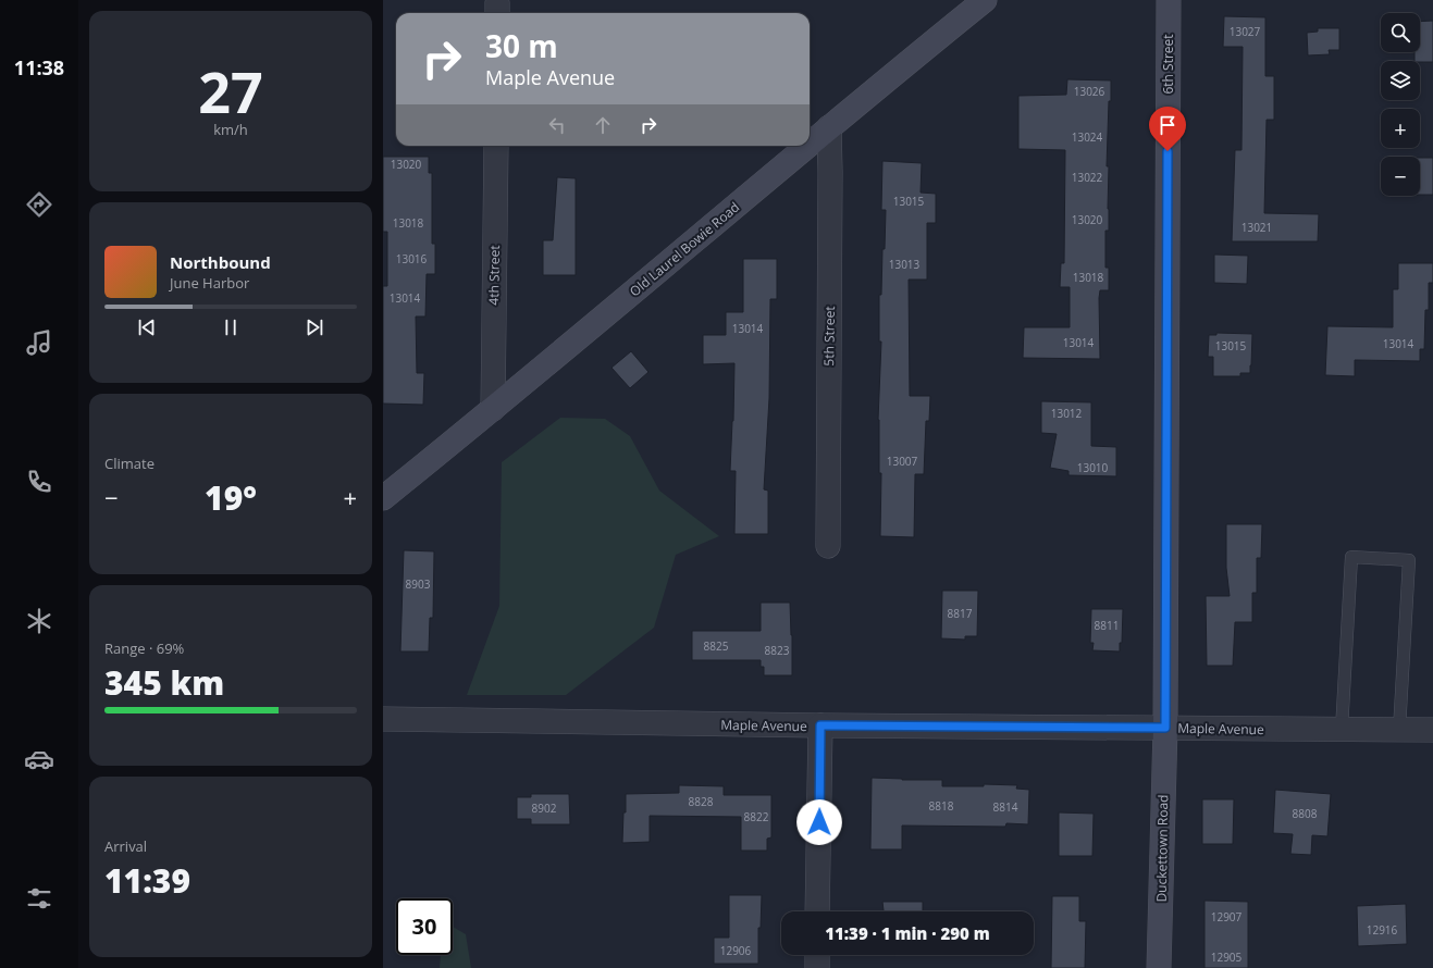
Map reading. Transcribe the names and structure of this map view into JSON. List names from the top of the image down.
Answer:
{
  "streets": {
    "street": [
      "6th Street",
      "Old Laurel Bowie Road",
      "4th Street",
      "5th Street",
      "Maple Avenue",
      "Duckettown Road"
    ]
  },
  "crossings": [
    ["6th Street", "Maple Avenue"],
    ["6th Street", "Duckettown Road"],
    ["Old Laurel Bowie Road", "4th Street"],
    ["Old Laurel Bowie Road", "5th Street"],
    ["Maple Avenue", "Duckettown Road"]
  ],
  "house_numbers": [
    "13027",
    "13026",
    "13024",
    "13020",
    "13022",
    "13015",
    "13020",
    "13018",
    "13021",
    "13016",
    "13013",
    "13018",
    "13014",
    "13014",
    "13014",
    "13014",
    "13015",
    "13012",
    "13007",
    "13010",
    "8903",
    "8817",
    "8811",
    "8825",
    "8823",
    "8828",
    "8818",
    "8814",
    "8902",
    "8808",
    "8822",
    "12907",
    "12916",
    "12906",
    "12905"
  ],
  "page": {
    "tabs": "11:38",
    "tile": [
      ["27", "km/h"],
      "Climate",
      ["Range · 69%", "345 km"],
      ["Arrival", "11:39"]
    ],
    "map_buttons": ["+", "−"],
    "turn": ["30 m", "Maple Avenue"],
    "song": ["Northbound", "June Harbor"],
    "heat": ["−", "19°", "+"],
    "limit": "30",
    "trip": "11:39 · 1 min · 290 m"
  }
}
